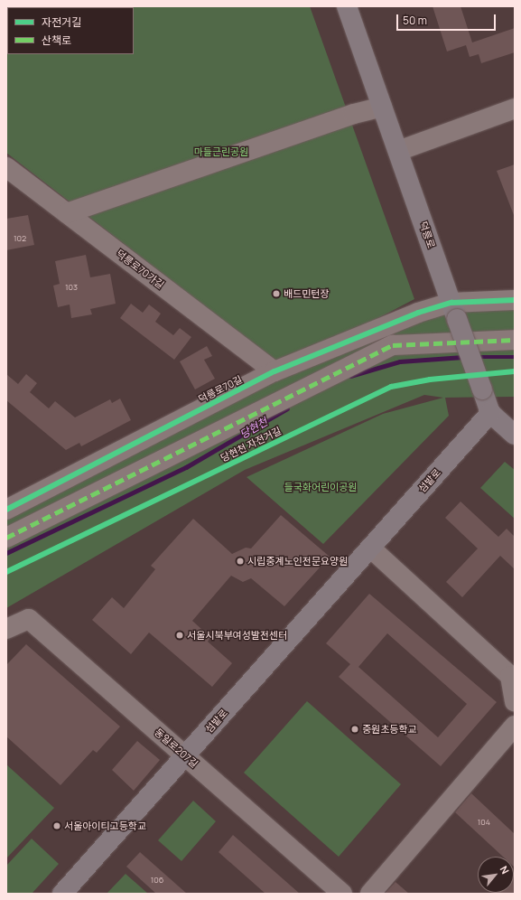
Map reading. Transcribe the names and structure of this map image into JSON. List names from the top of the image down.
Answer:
{
  "streets": {
    "main road": ["덕릉로", "섬밭로"],
    "street": ["덕릉로70가길", "덕릉로70길", "동일로207길"],
    "cycle path": ["당현천 자전거길"]
  },
  "crossings": [
    ["덕릉로", "덕릉로70길"],
    ["덕릉로", "섬밭로"],
    ["덕릉로70가길", "덕릉로70길"],
    ["섬밭로", "동일로207길"]
  ],
  "water": ["당현천"],
  "parks": ["마들근린공원", "들국화어린이공원"],
  "places": [
    "배드민턴장",
    "시립중계노인전문요양원",
    "서울시북부여성발전센터",
    "중원초등학교",
    "서울아이티고등학교"
  ],
  "house_numbers": [
    "102",
    "103",
    "104",
    "106"
  ],
  "legend": ["자전거길", "산책로"],
  "scale_bar": "50 m",
  "north": "top right"
}
